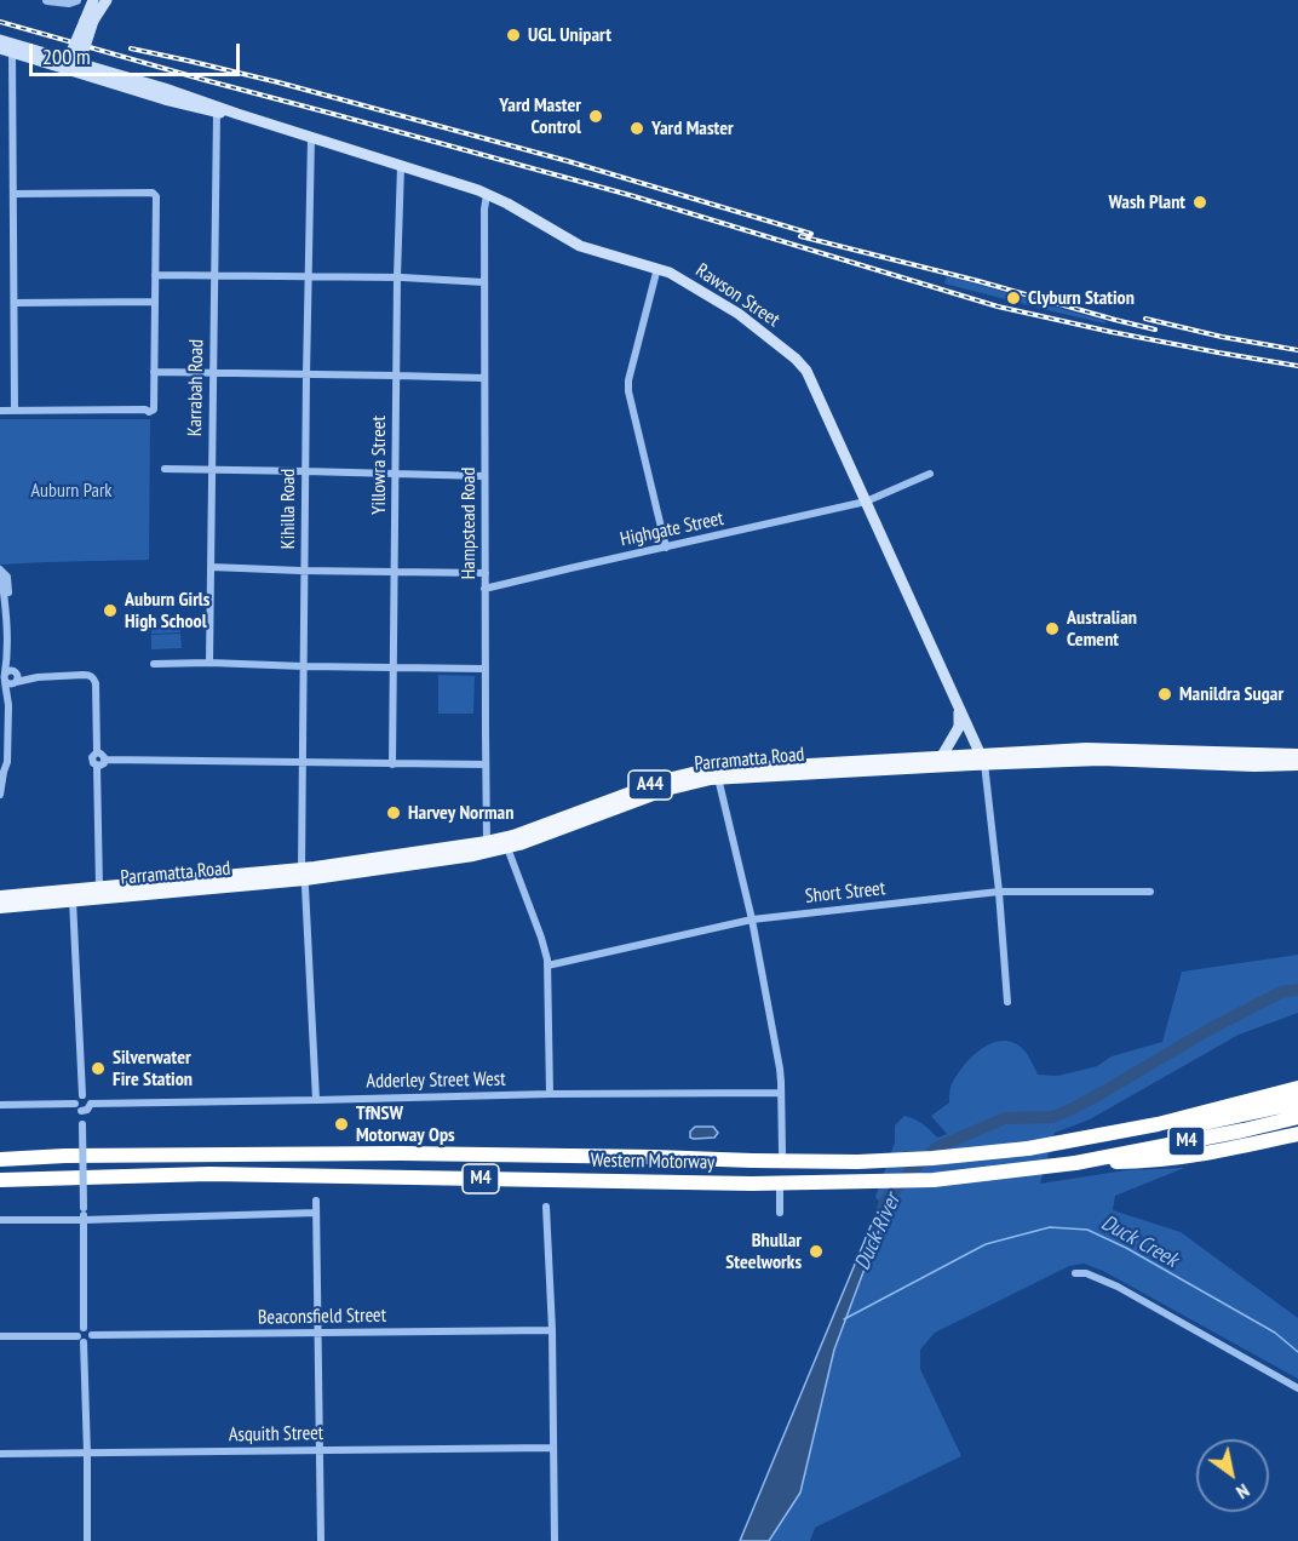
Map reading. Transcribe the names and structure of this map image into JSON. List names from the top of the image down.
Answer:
{
  "streets": {
    "highway": [
      "Parramatta Road",
      "A44",
      "M4",
      "Western Motorway"
    ],
    "main road": ["Rawson Street"],
    "street": [
      "Karrabah Road",
      "Yillowra Street",
      "Kihilla Road",
      "Hampstead Road",
      "Highgate Street",
      "Short Street",
      "Adderley Street West",
      "Beaconsfield Street",
      "Asquith Street"
    ]
  },
  "crossings": [
    ["Rawson Street", "Karrabah Road"],
    ["Rawson Street", "Yillowra Street"],
    ["Rawson Street", "Kihilla Road"],
    ["Rawson Street", "Hampstead Road"],
    ["Rawson Street", "Highgate Street"],
    ["Rawson Street", "Parramatta Road"],
    ["Kihilla Road", "Parramatta Road"],
    ["Kihilla Road", "Adderley Street West"],
    ["Hampstead Road", "Highgate Street"],
    ["Hampstead Road", "Parramatta Road"],
    ["M4", "Western Motorway"]
  ],
  "water": ["Duck River", "Duck Creek"],
  "parks": ["Auburn Park"],
  "places": [
    "UGL Unipart",
    "Yard Master Control",
    "Yard Master",
    "Wash Plant",
    "Clyburn Station",
    "Auburn Girls High School",
    "Australian Cement",
    "Manildra Sugar",
    "Harvey Norman",
    "Silverwater Fire Station",
    "TfNSW Motorway Ops",
    "Bhullar Steelworks"
  ],
  "scale_bar": "200 m",
  "north": "bottom right"
}
